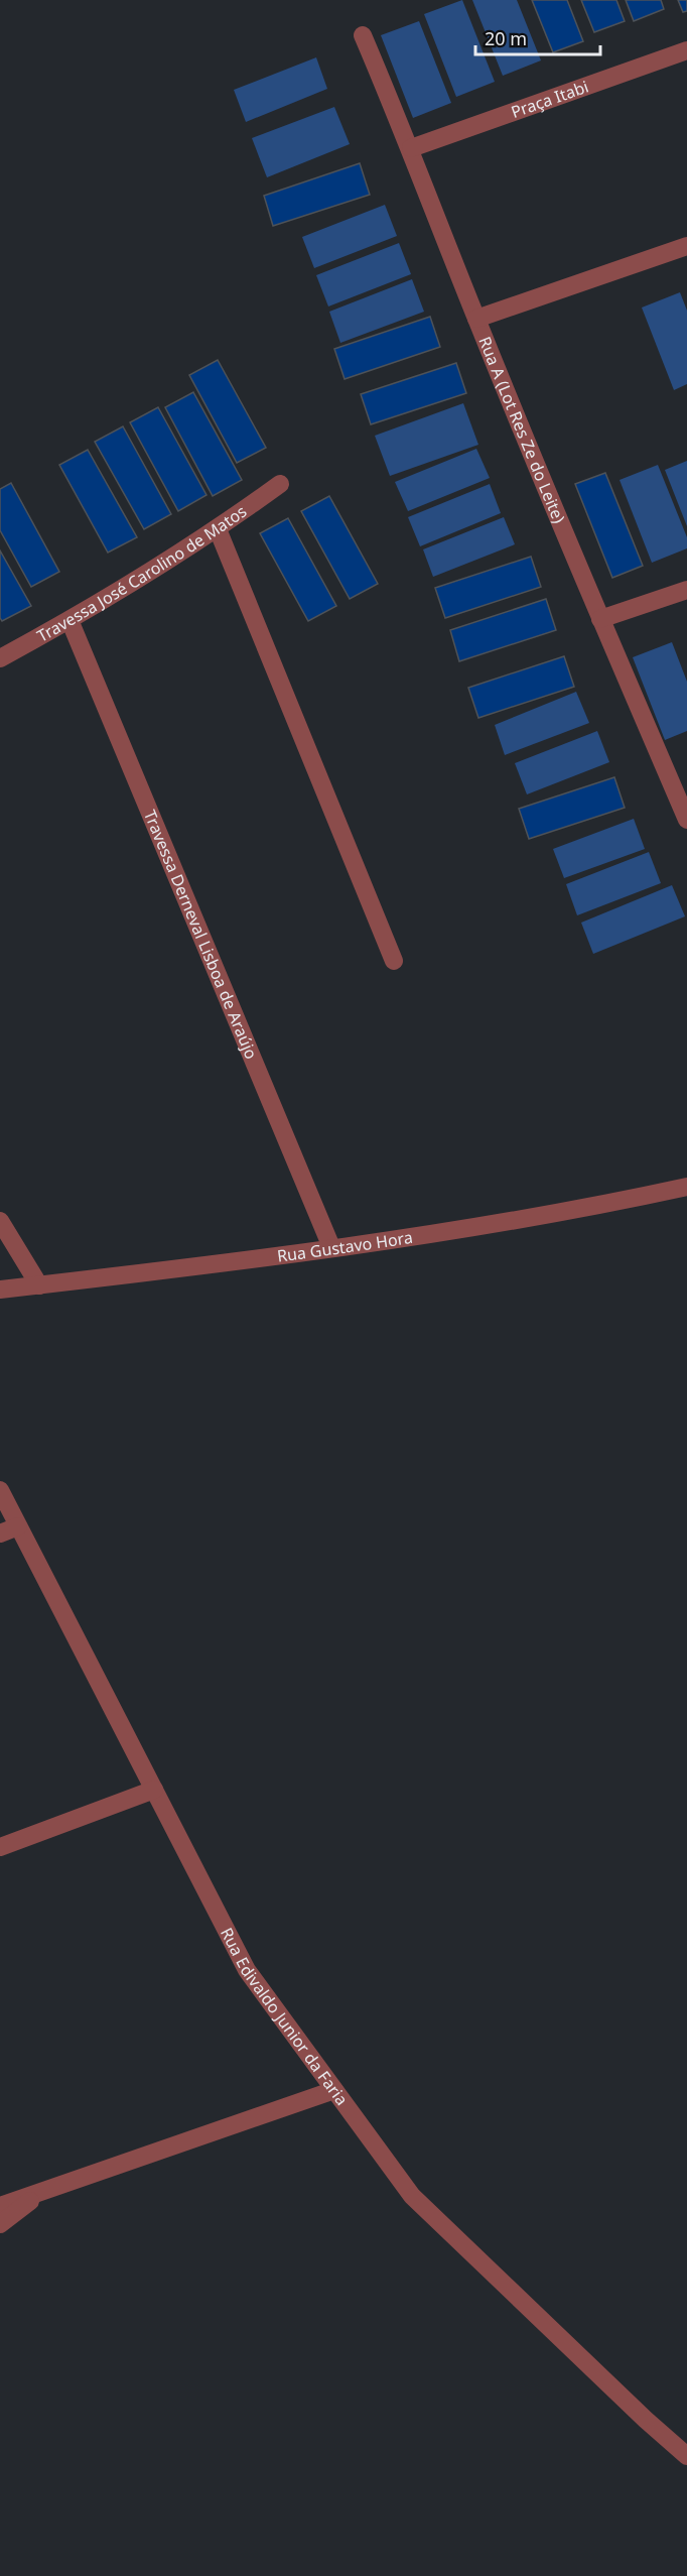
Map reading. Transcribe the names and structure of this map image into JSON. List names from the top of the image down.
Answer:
{
  "streets": {
    "street": [
      "Praça Itabi",
      "Rua A (Lot Res Ze do Leite)",
      "Travessa José Carolino de Matos",
      "Travessa Derneval Lisboa de Araújo",
      "Rua Gustavo Hora",
      "Rua Edivaldo Junior da Faria"
    ]
  },
  "crossings": [
    ["Praça Itabi", "Rua A (Lot Res Ze do Leite)"],
    ["Travessa José Carolino de Matos", "Travessa Derneval Lisboa de Araújo"],
    ["Travessa Derneval Lisboa de Araújo", "Rua Gustavo Hora"]
  ],
  "scale_bar": "20 m"
}
